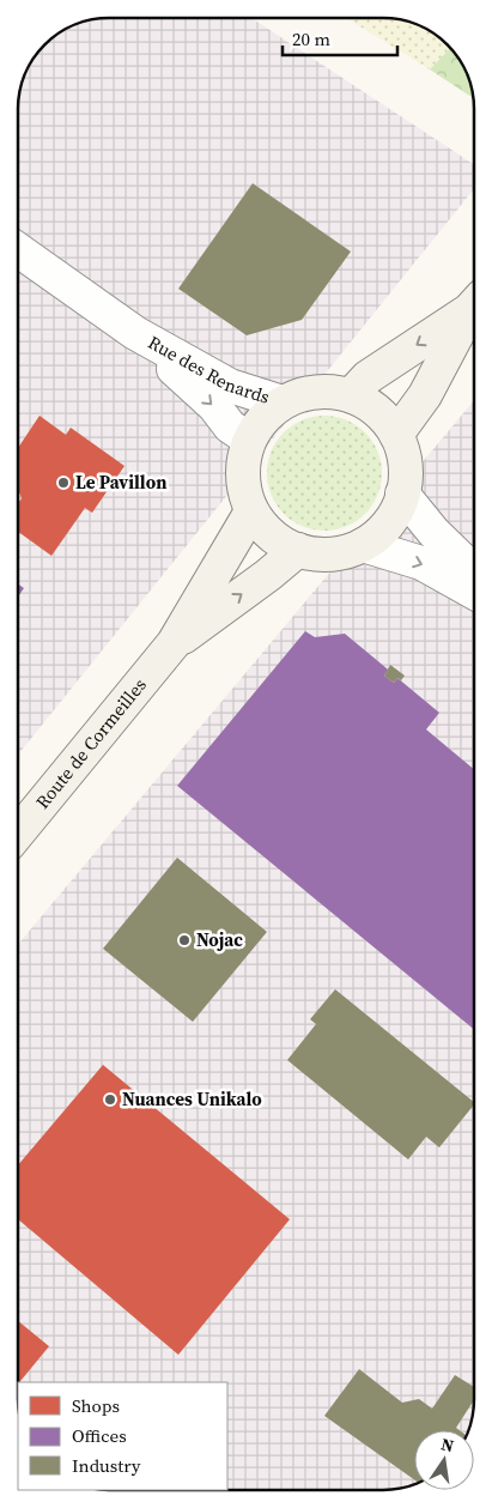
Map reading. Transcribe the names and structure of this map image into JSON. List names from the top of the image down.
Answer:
{
  "streets": {
    "main road": ["Route de Cormeilles"],
    "street": ["Rue des Renards"]
  },
  "crossings": [
    ["Rue des Renards", "Route de Cormeilles"]
  ],
  "places": ["Le Pavillon", "Nojac", "Nuances Unikalo"],
  "legend": ["Shops", "Offices", "Industry"],
  "scale_bar": "20 m",
  "north": "top"
}
